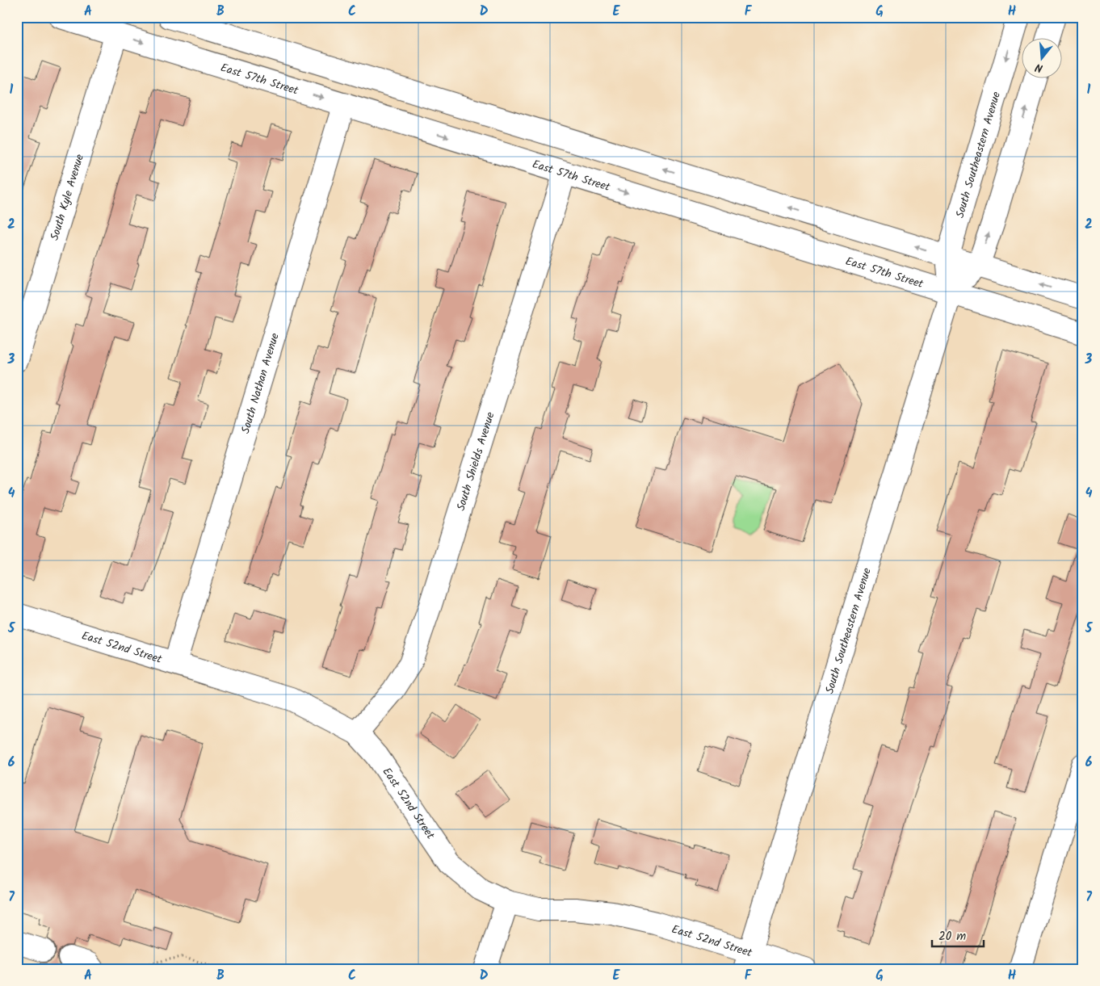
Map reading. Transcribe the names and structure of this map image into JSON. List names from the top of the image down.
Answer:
{
  "streets": {
    "main road": [
      "East 57th Street",
      "South Southeastern Avenue",
      "South Kyle Avenue",
      "South Nathan Avenue",
      "South Shields Avenue",
      "East 52nd Street"
    ]
  },
  "crossings": [
    ["East 57th Street", "South Southeastern Avenue"],
    ["East 57th Street", "South Kyle Avenue"],
    ["East 57th Street", "South Nathan Avenue"],
    ["East 57th Street", "South Shields Avenue"],
    ["South Southeastern Avenue", "East 52nd Street"],
    ["South Nathan Avenue", "East 52nd Street"],
    ["South Shields Avenue", "East 52nd Street"]
  ],
  "scale_bar": "20 m",
  "north": "bottom",
  "grid": {
    "columns": [
      "A",
      "B",
      "C",
      "D",
      "E",
      "F",
      "G",
      "H"
    ],
    "rows": [
      "1",
      "2",
      "3",
      "4",
      "5",
      "6",
      "7"
    ]
  }
}
